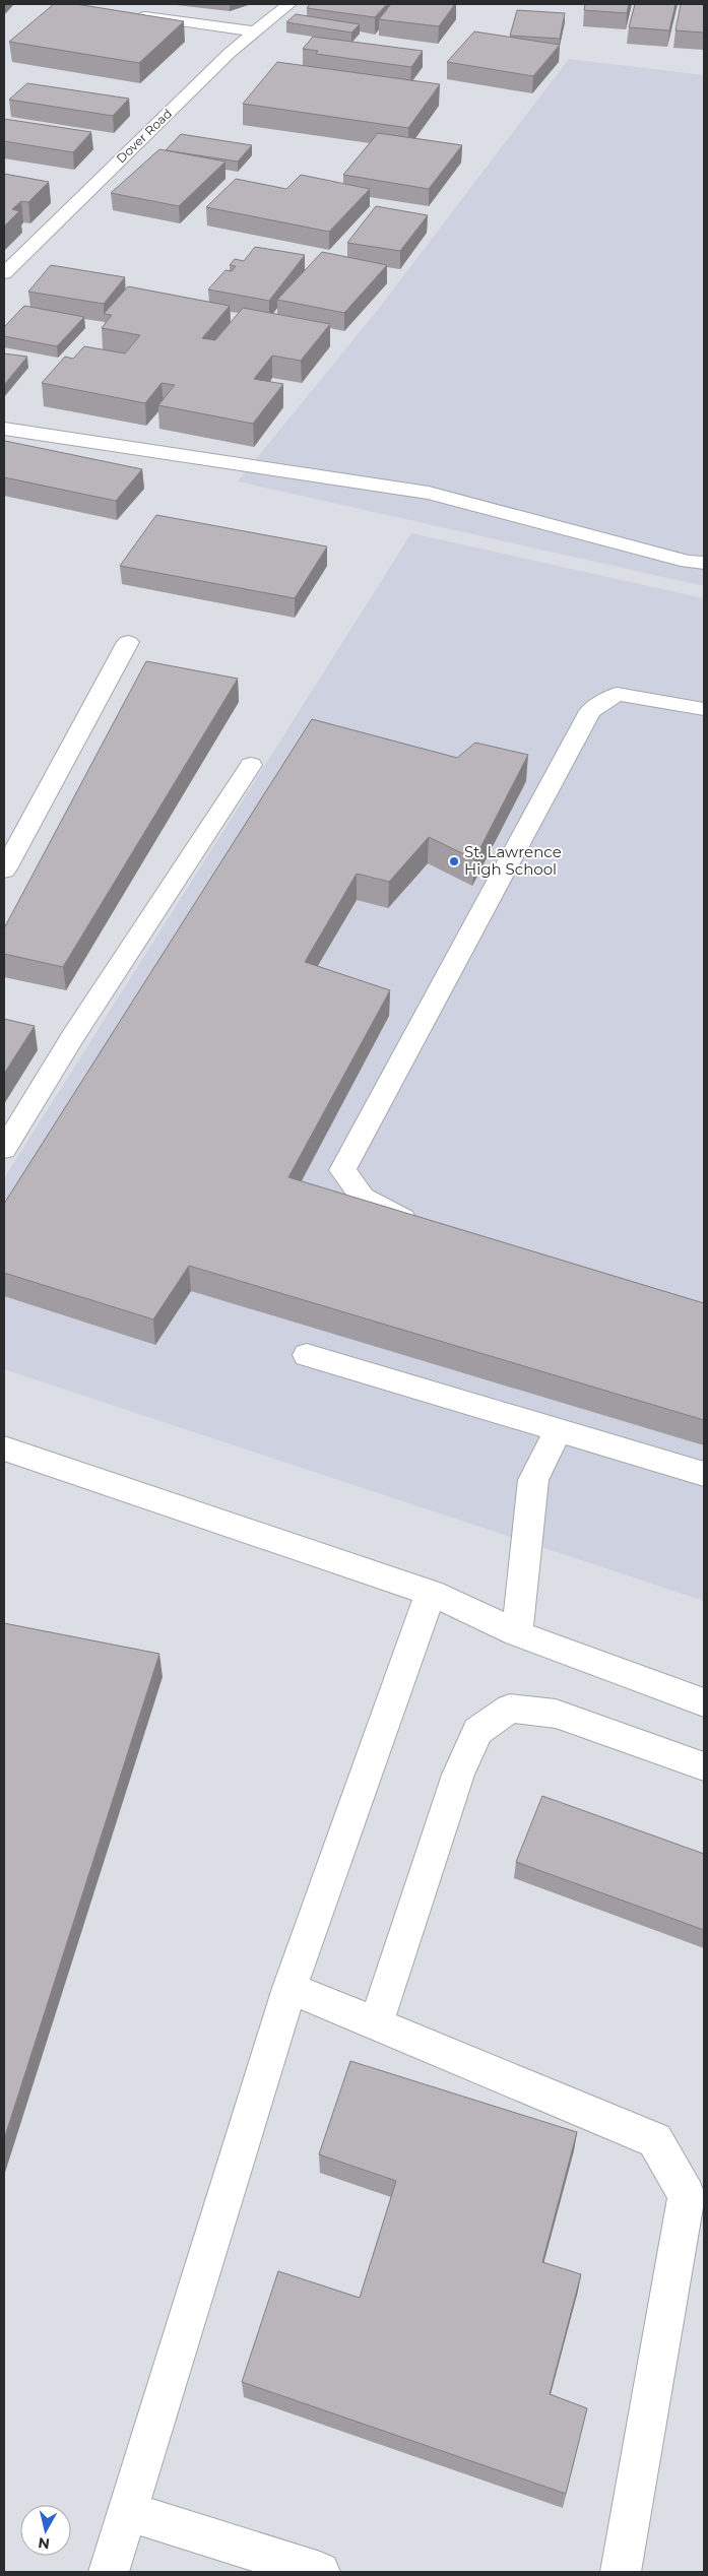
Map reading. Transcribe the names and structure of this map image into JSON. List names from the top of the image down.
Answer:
{
  "streets": {
    "street": ["Dover Road"]
  },
  "places": ["St. Lawrence High School"],
  "north": "bottom"
}
